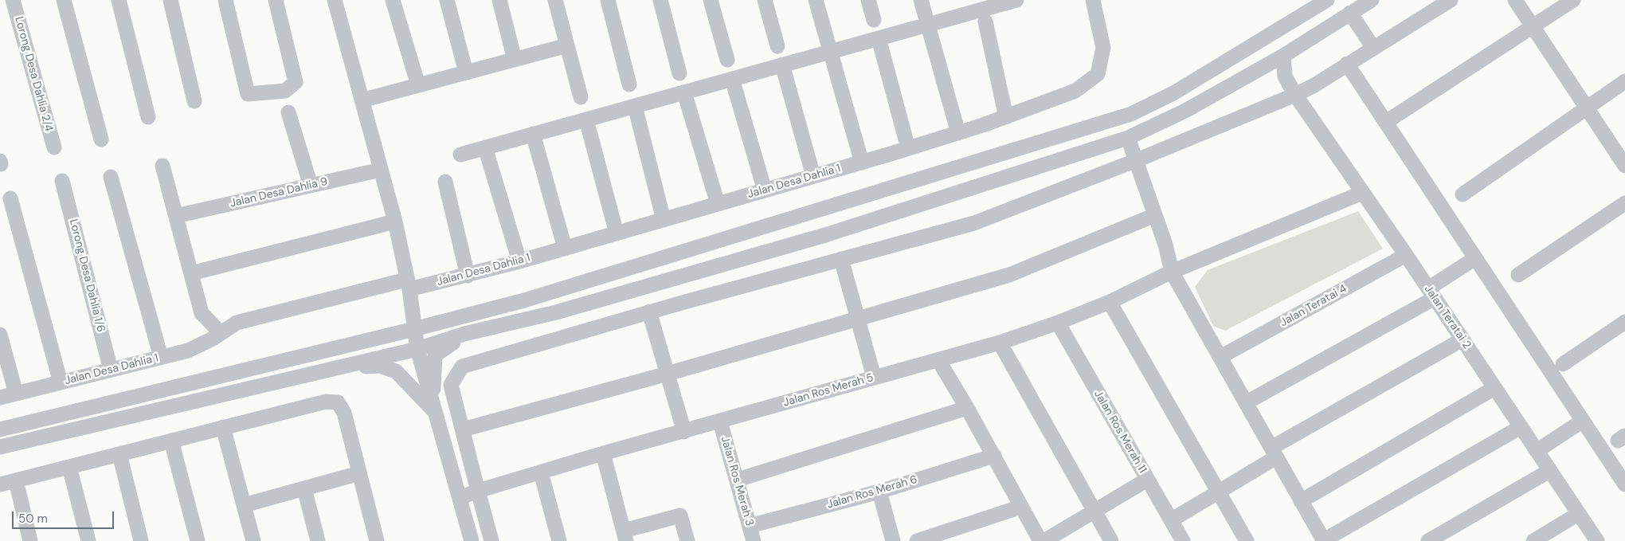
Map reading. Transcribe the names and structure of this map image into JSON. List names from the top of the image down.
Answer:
{
  "streets": {
    "street": [
      "Lorong Desa Dahlia 2/4",
      "Jalan Desa Dahlia 1",
      "Jalan Desa Dahlia 9",
      "Lorong Desa Dahlia 1/6",
      "Jalan Teratai 4",
      "Jalan Teratai 2",
      "Jalan Ros Merah 5",
      "Jalan Ros Merah 11",
      "Jalan Ros Merah 3",
      "Jalan Ros Merah 6"
    ]
  },
  "crossings": [
    ["Jalan Desa Dahlia 1", "Lorong Desa Dahlia 1/6"],
    ["Jalan Teratai 4", "Jalan Teratai 2"],
    ["Jalan Teratai 2", "Jalan Ros Merah 5"],
    ["Jalan Ros Merah 5", "Jalan Ros Merah 11"],
    ["Jalan Ros Merah 5", "Jalan Ros Merah 3"],
    ["Jalan Ros Merah 3", "Jalan Ros Merah 6"]
  ],
  "scale_bar": "50 m"
}
